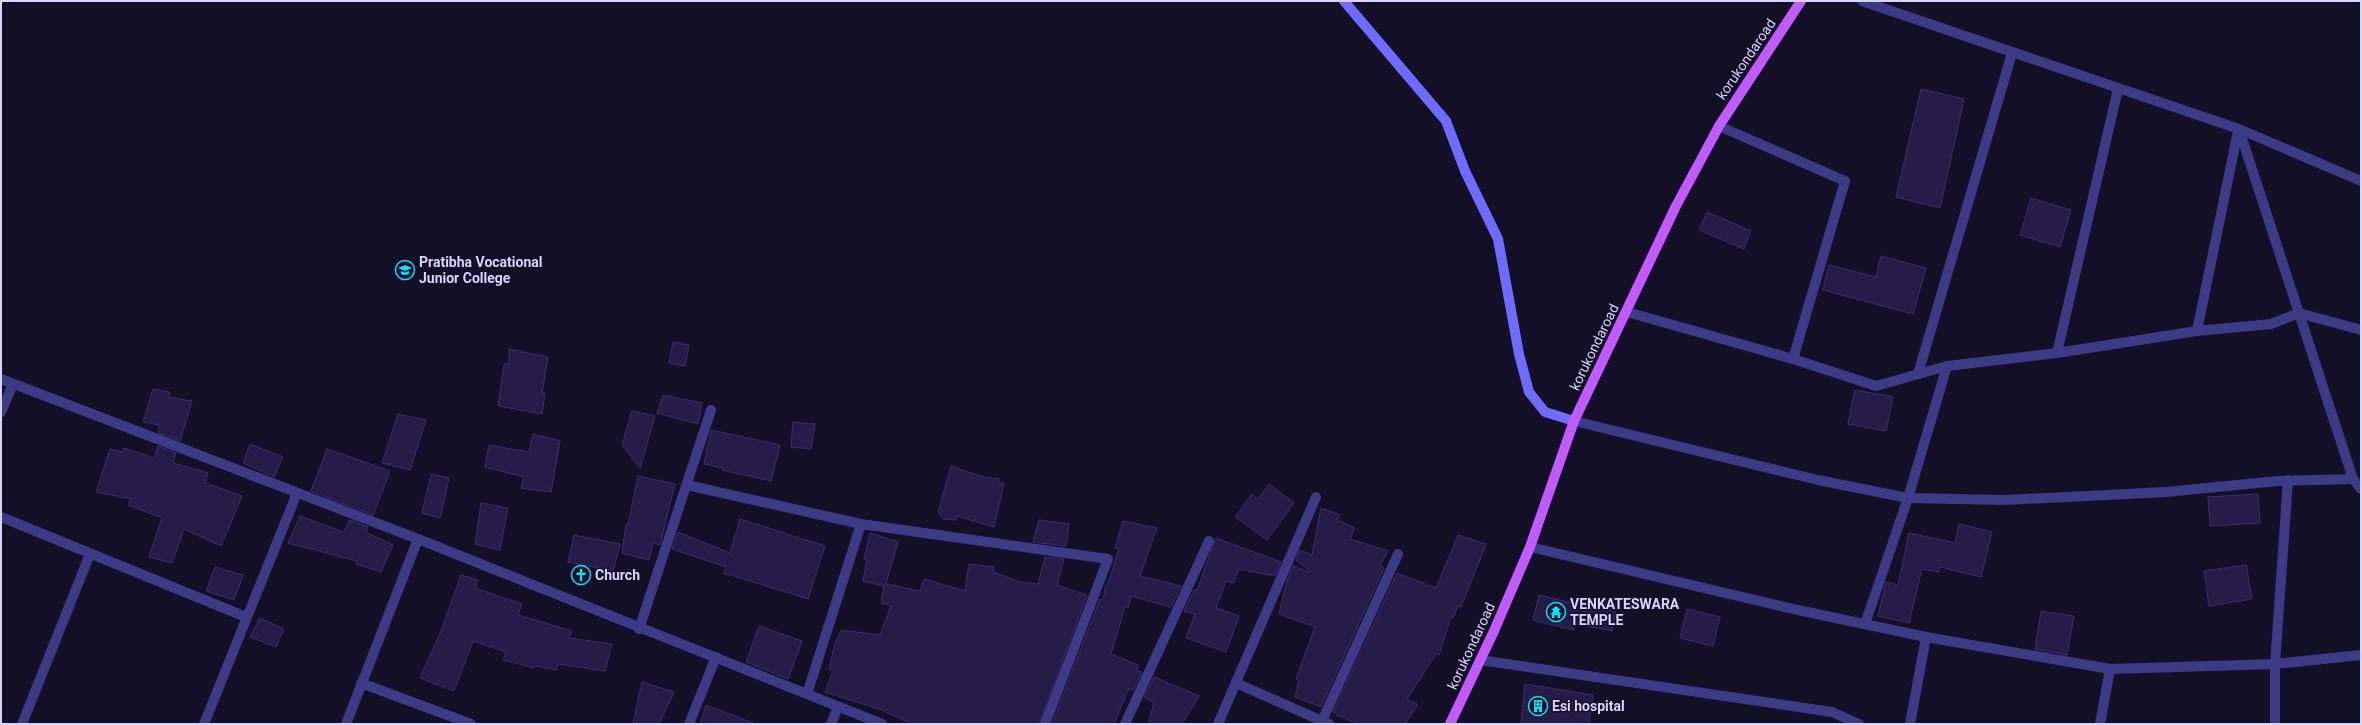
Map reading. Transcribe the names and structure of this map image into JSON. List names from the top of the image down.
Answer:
{
  "streets": {
    "main road": ["korukondaroad"]
  },
  "places": {
    "school or university": ["Pratibha Vocational Junior College"],
    "church": ["Church"],
    "temple": ["VENKATESWARA TEMPLE"],
    "building": ["Esi hospital"]
  }
}
